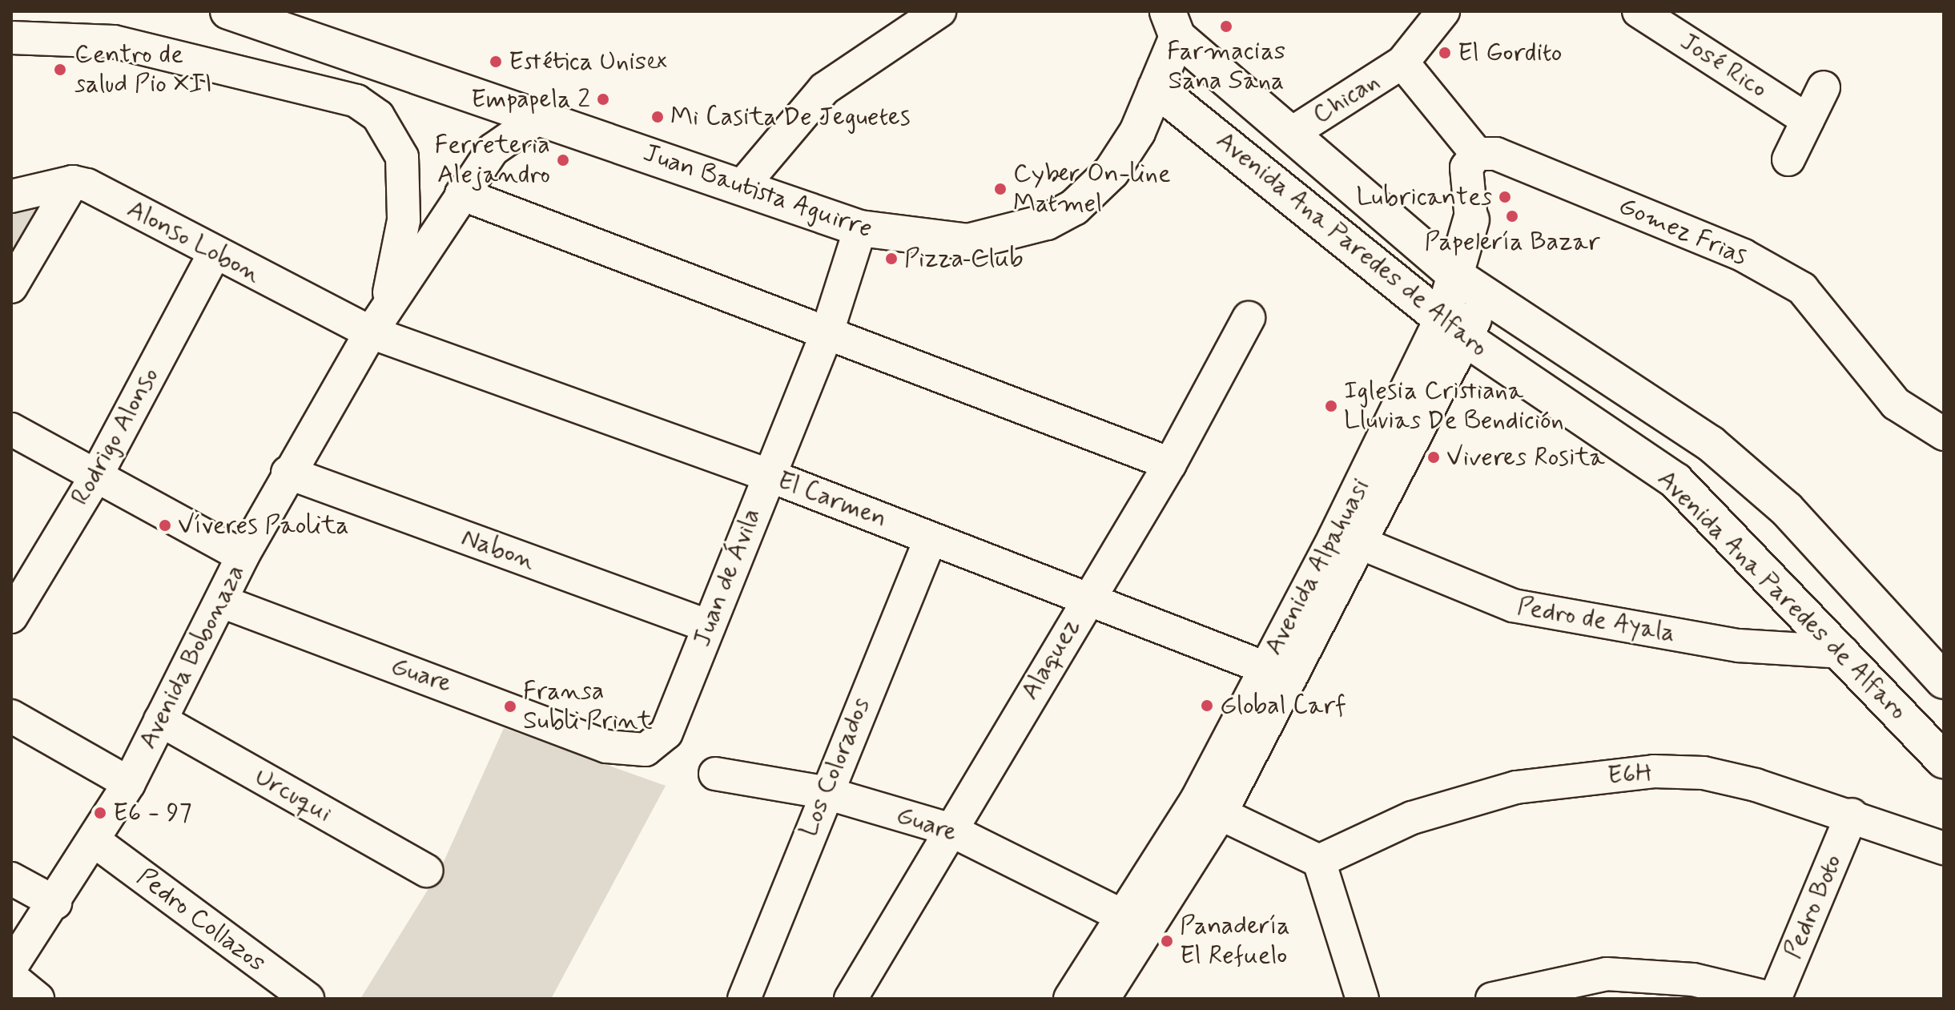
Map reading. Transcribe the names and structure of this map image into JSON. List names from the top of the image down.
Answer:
{
  "streets": {
    "main road": ["Juan Bautista Aguirre", "Avenida Ana Paredes de Alfaro", "Avenida Alpahuasi"],
    "street": [
      "José Rico",
      "Chican",
      "Gomez Frias",
      "Alonso Lobon",
      "Rodrigo Alonso",
      "El Carmen",
      "Nabon",
      "Juan de Ávila",
      "Pedro de Ayala",
      "Avenida Bobonaza",
      "Alaquez",
      "Guare",
      "Los Colorados",
      "E6H",
      "Urcuqui",
      "Pedro Boto",
      "Pedro Collazos"
    ]
  },
  "crossings": [
    ["Chican", "Avenida Ana Paredes de Alfaro"],
    ["Juan Bautista Aguirre", "Avenida Ana Paredes de Alfaro"],
    ["Juan Bautista Aguirre", "Juan de Ávila"],
    ["Juan Bautista Aguirre", "Avenida Bobonaza"],
    ["Gomez Frias", "Avenida Alpahuasi"],
    ["Alonso Lobon", "Rodrigo Alonso"],
    ["Alonso Lobon", "El Carmen"],
    ["Alonso Lobon", "Avenida Bobonaza"],
    ["Avenida Ana Paredes de Alfaro", "Avenida Alpahuasi"],
    ["Avenida Ana Paredes de Alfaro", "Pedro de Ayala"],
    ["El Carmen", "Avenida Alpahuasi"],
    ["El Carmen", "Juan de Ávila"],
    ["El Carmen", "Avenida Bobonaza"],
    ["El Carmen", "Alaquez"],
    ["El Carmen", "Los Colorados"],
    ["Nabon", "Juan de Ávila"],
    ["Nabon", "Avenida Bobonaza"],
    ["Avenida Alpahuasi", "Pedro de Ayala"],
    ["Avenida Alpahuasi", "Guare"],
    ["Juan de Ávila", "Guare"],
    ["Avenida Bobonaza", "Guare"],
    ["Avenida Bobonaza", "Urcuqui"],
    ["Avenida Bobonaza", "Pedro Collazos"],
    ["Alaquez", "Guare"],
    ["Guare", "Los Colorados"],
    ["E6H", "Pedro Boto"]
  ],
  "places": [
    "Farmacias Sana Sana",
    "El Gordito",
    "Estética Unisex",
    "Centro de salud Pio XII",
    "Empapela 2",
    "Mi Casita De Jeguetes",
    "Ferreteria Alejandro",
    "Cyber On-line Matmel",
    "Lubricantes",
    "Papelería Bazar",
    "Pizza Club",
    "Iglesia Cristiana Lluvias De Bendición",
    "Viveres Rosita",
    "Víveres Paolita",
    "Global Carf",
    "Fransa Subli Print",
    "E6 - 97",
    "Panadería El Refuelo"
  ]
}
